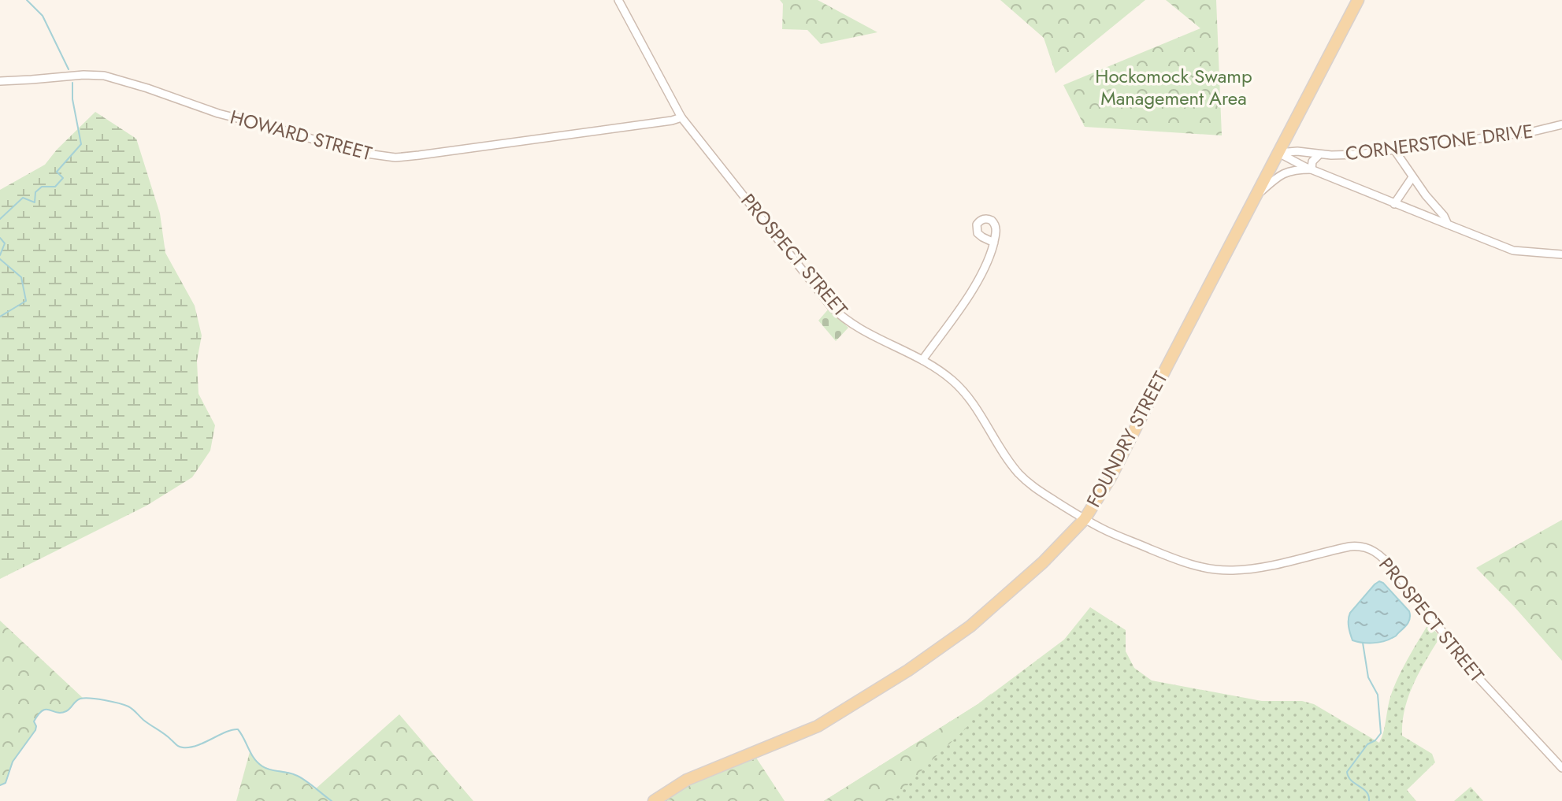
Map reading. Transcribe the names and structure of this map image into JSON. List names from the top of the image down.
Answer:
{
  "streets": {
    "main road": ["FOUNDRY STREET"],
    "street": ["HOWARD STREET", "CORNERSTONE DRIVE", "PROSPECT STREET"]
  },
  "crossings": [
    ["HOWARD STREET", "PROSPECT STREET"],
    ["CORNERSTONE DRIVE", "FOUNDRY STREET"],
    ["PROSPECT STREET", "FOUNDRY STREET"]
  ],
  "parks": ["Hockomock Swamp Management Area"]
}
